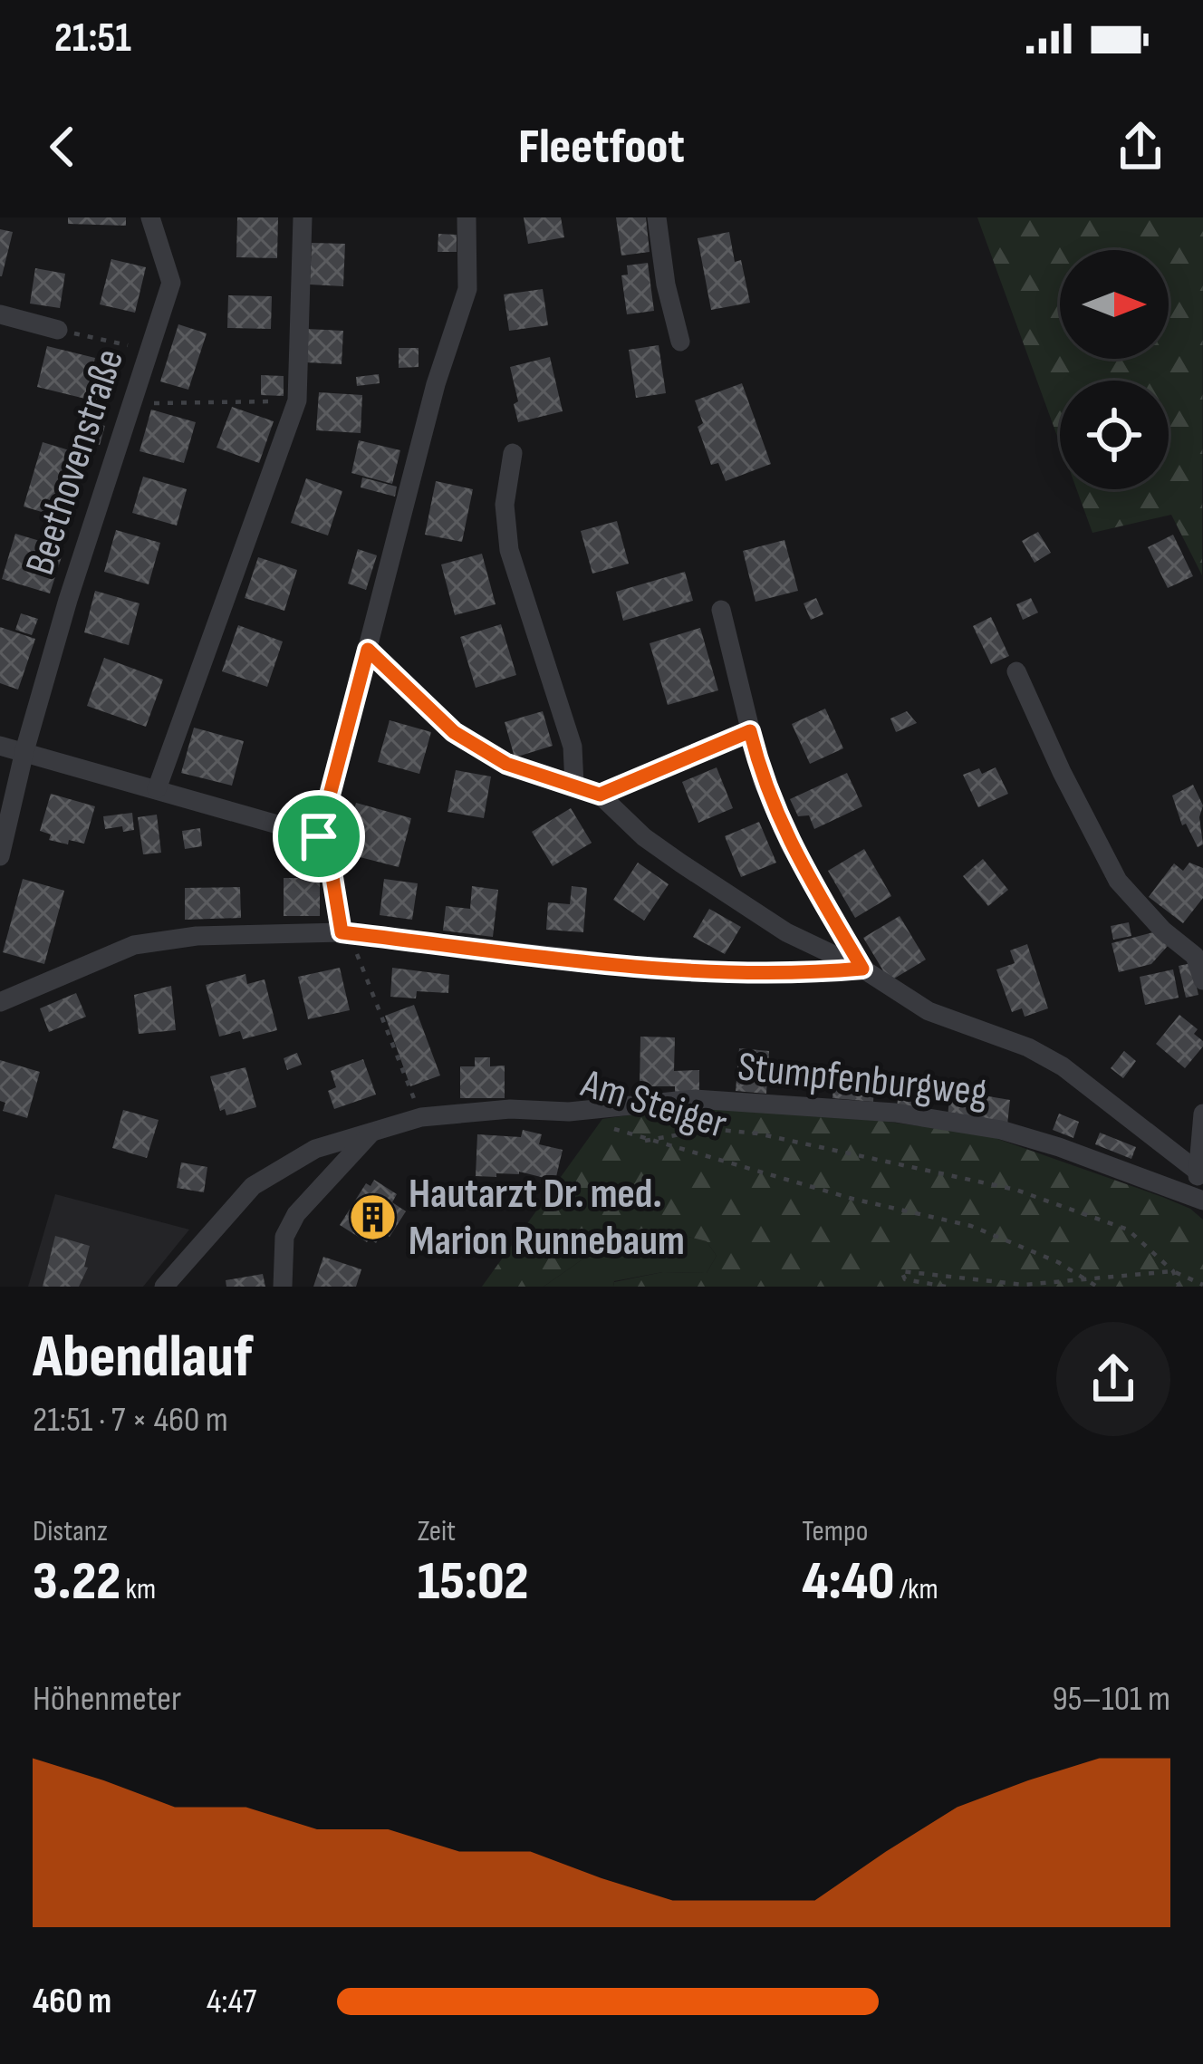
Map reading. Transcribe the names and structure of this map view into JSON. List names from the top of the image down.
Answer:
{
  "streets": {
    "street": ["Beethovenstraße", "Stumpfenburgweg", "Am Steiger"]
  },
  "crossings": [
    ["Stumpfenburgweg", "Am Steiger"]
  ],
  "places": {
    "building": ["Hautarzt Dr. med. Marion Runnebaum"]
  },
  "north": "right",
  "page": {
    "status": "21:51",
    "header": "Fleetfoot",
    "heading": ["Abendlauf", "21:51 · 7 × 460 m"],
    "stats": [
      ["Distanz", "3.22 km"],
      ["Zeit", "15:02"],
      ["Tempo", "4:40 /km"]
    ],
    "chart": ["Höhenmeter", "95–101 m"],
    "list": [
      {
        "name": "460 m",
        "note": "4:47"
      }
    ]
  }
}
